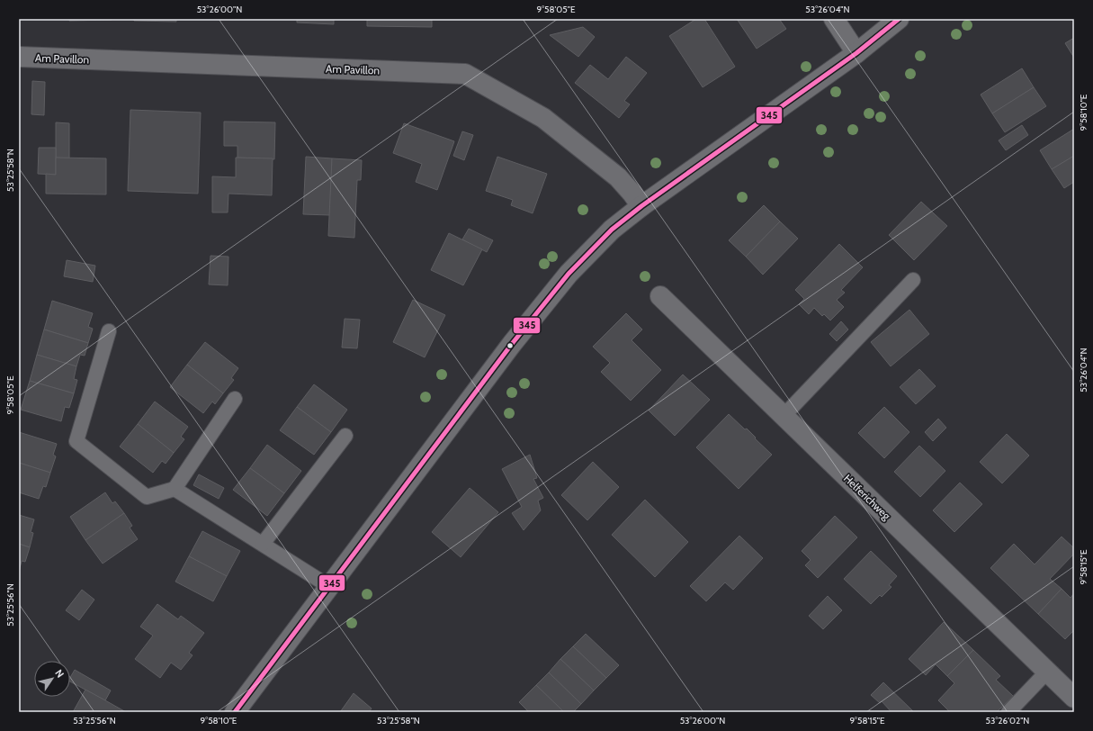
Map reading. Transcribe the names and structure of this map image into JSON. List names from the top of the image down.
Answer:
{
  "streets": {
    "street": ["Am Pavillon", "Helferichweg"]
  },
  "lines": ["transit line 345"],
  "north": "top right",
  "coordinates": [
    "53°26'00\"N",
    "9°58'05\"E",
    "53°26'04\"N",
    "9°58'10\"E",
    "53°25'58\"N",
    "9°58'15\"E",
    "53°25'56\"N",
    "53°26'02\"N"
  ]
}
